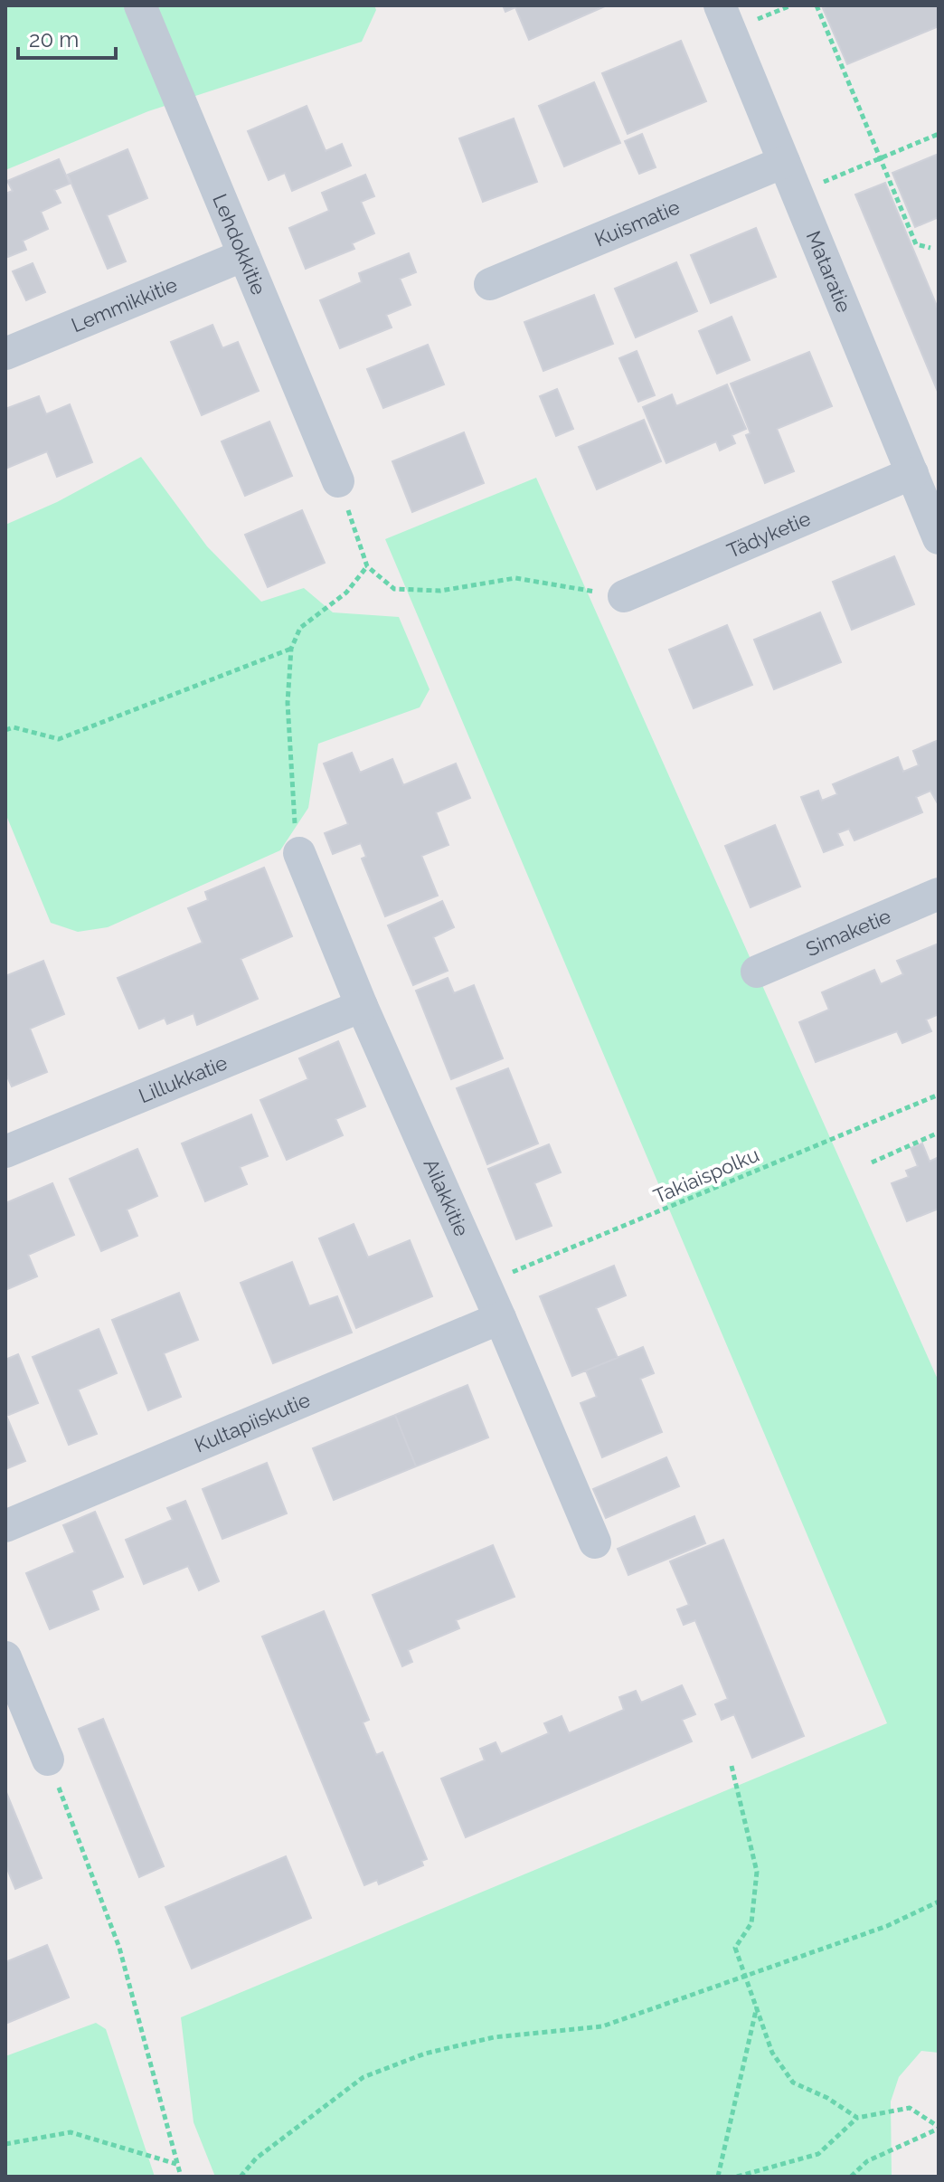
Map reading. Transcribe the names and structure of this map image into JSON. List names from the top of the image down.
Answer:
{
  "streets": {
    "street": [
      "Kuismatie",
      "Lehdokkitie",
      "Mataratie",
      "Lemmikkitie",
      "Tädyketie",
      "Simaketie",
      "Lillukkatie",
      "Ailakkitie",
      "Kultapiiskutie"
    ],
    "path": ["Takiaispolku"]
  },
  "crossings": [
    ["Kuismatie", "Mataratie"],
    ["Lehdokkitie", "Lemmikkitie"],
    ["Mataratie", "Tädyketie"],
    ["Lillukkatie", "Ailakkitie"],
    ["Takiaispolku", "Ailakkitie"],
    ["Ailakkitie", "Kultapiiskutie"]
  ],
  "scale_bar": "20 m"
}
